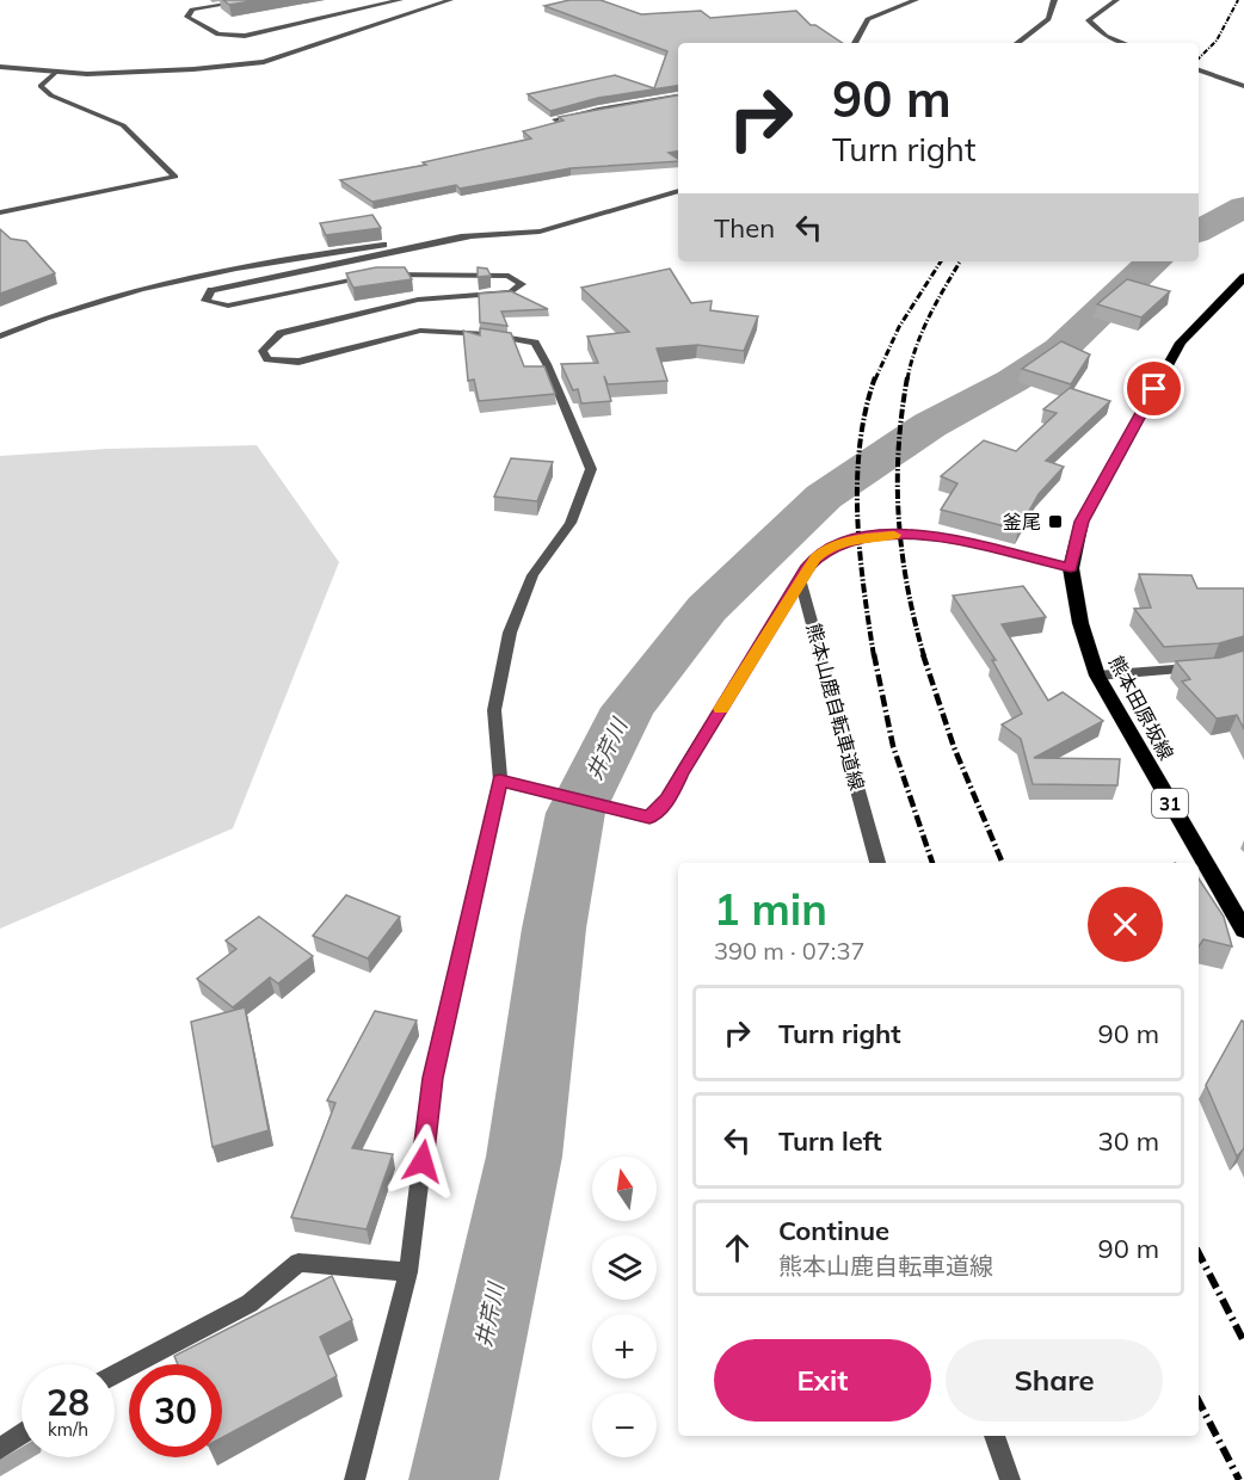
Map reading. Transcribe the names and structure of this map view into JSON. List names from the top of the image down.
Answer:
{
  "streets": {
    "main road": ["熊本田原坂線", "31"],
    "street": ["熊本山鹿自転車道線"]
  },
  "water": ["井芹川"],
  "places": {
    "transit": ["釜尾"]
  },
  "north": "top",
  "page": {
    "turn": ["90 m", "Turn right"],
    "then": "Then",
    "heading": ["1 min", "390 m · 07:37"],
    "list": [
      {
        "name": "Turn right",
        "value": "90 m"
      },
      {
        "name": "Turn left",
        "value": "30 m"
      },
      {
        "name": "Continue",
        "note": "熊本山鹿自転車道線",
        "value": "90 m"
      }
    ],
    "map_buttons": ["+", "−"],
    "buttons": ["Exit", "Share"],
    "speed": "28 km/h",
    "limit": "30"
  }
}
